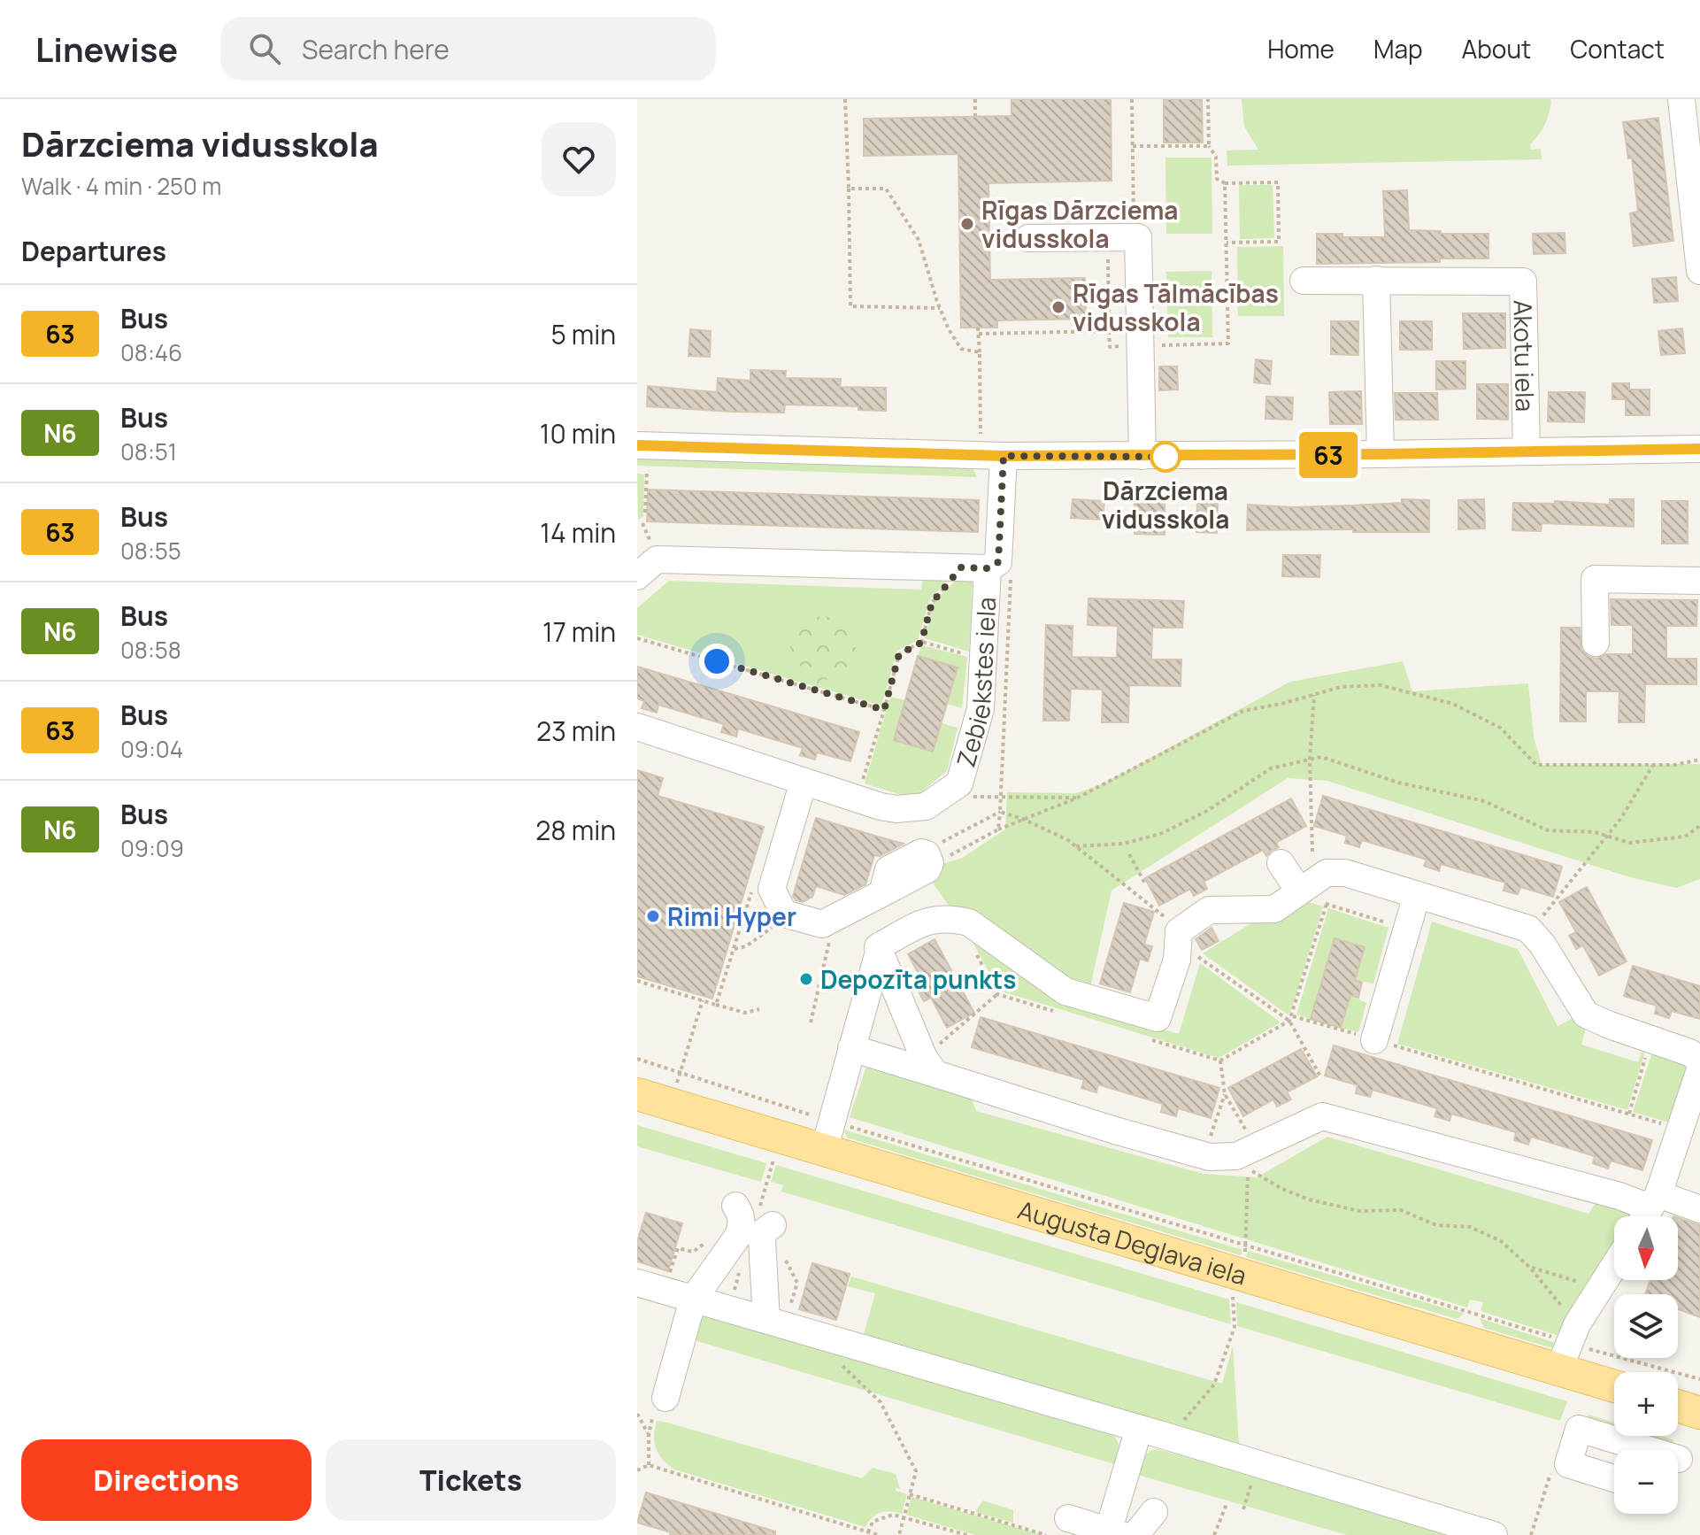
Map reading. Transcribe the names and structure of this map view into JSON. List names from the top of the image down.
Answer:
{
  "streets": {
    "main road": ["Augusta Deglava iela"],
    "street": ["Akotu iela", "Zebiekstes iela"]
  },
  "places": [
    "Rīgas Dārzciema vidusskola",
    "Rīgas Tālmācības vidusskola",
    "Dārzciema vidusskola",
    "Rimi Hyper",
    "Depozīta punkts"
  ],
  "lines": ["bus line 63"],
  "north": "bottom",
  "page": {
    "header": "Linewise",
    "search": "Search here",
    "nav": [
      "Home",
      "Map",
      "About",
      "Contact"
    ],
    "heading": [
      ["Dārzciema vidusskola", "Walk · 4 min · 250 m"],
      "Departures"
    ],
    "on_map": "63",
    "list": [
      {
        "mark": "63",
        "name": "Bus",
        "note": "08:46",
        "value": "5 min"
      },
      {
        "mark": "N6",
        "name": "Bus",
        "note": "08:51",
        "value": "10 min"
      },
      {
        "mark": "63",
        "name": "Bus",
        "note": "08:55",
        "value": "14 min"
      },
      {
        "mark": "N6",
        "name": "Bus",
        "note": "08:58",
        "value": "17 min"
      },
      {
        "mark": "63",
        "name": "Bus",
        "note": "09:04",
        "value": "23 min"
      },
      {
        "mark": "N6",
        "name": "Bus",
        "note": "09:09",
        "value": "28 min"
      }
    ],
    "map_buttons": ["+", "−"],
    "buttons": ["Directions", "Tickets"]
  }
}
